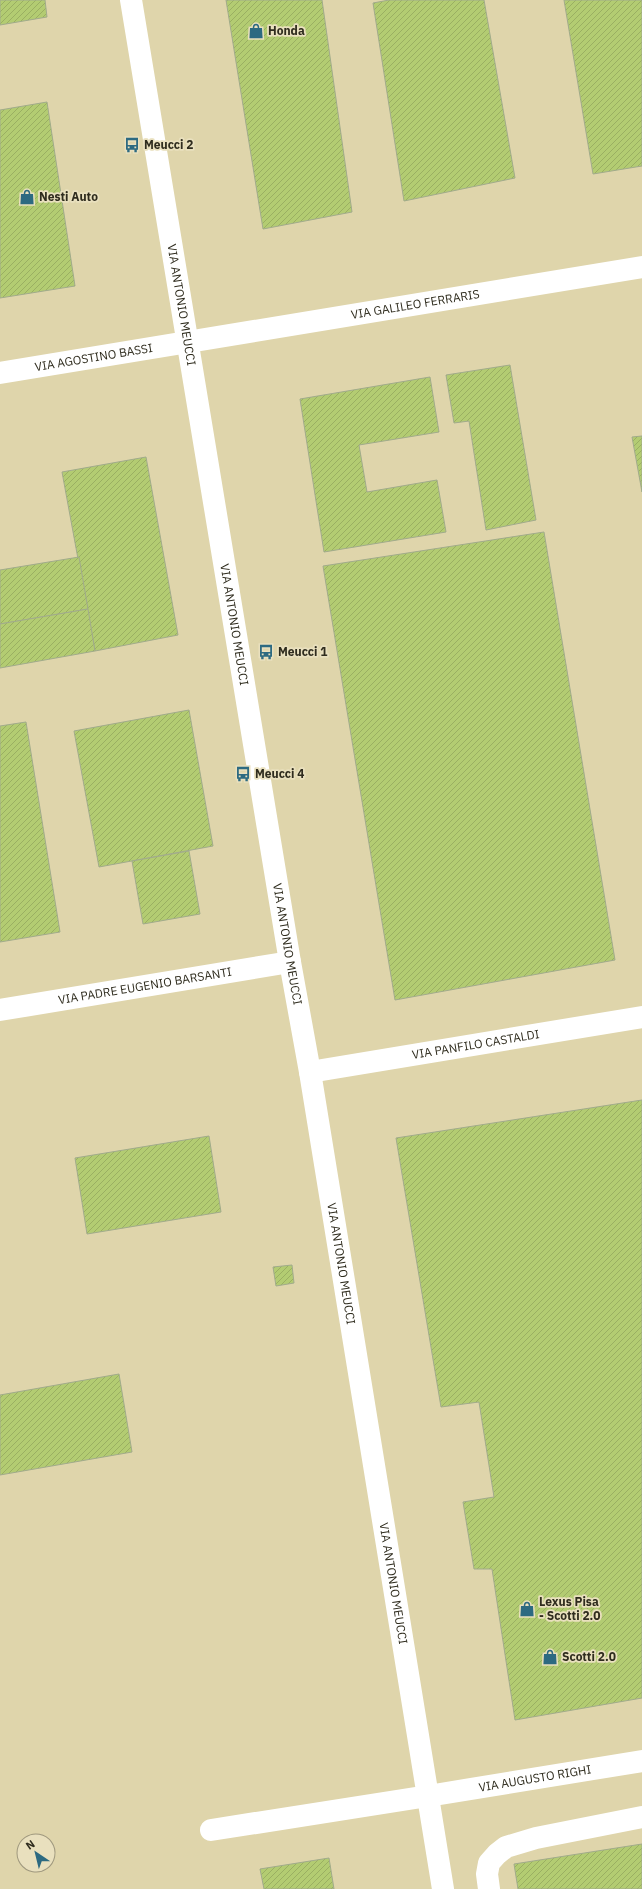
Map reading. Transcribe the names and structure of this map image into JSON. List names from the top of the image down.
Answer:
{
  "streets": {
    "street": [
      "VIA ANTONIO MEUCCI",
      "VIA GALILEO FERRARIS",
      "VIA AGOSTINO BASSI",
      "VIA PADRE EUGENIO BARSANTI",
      "VIA PANFILO CASTALDI",
      "VIA AUGUSTO RIGHI"
    ]
  },
  "crossings": [
    ["VIA ANTONIO MEUCCI", "VIA GALILEO FERRARIS"],
    ["VIA ANTONIO MEUCCI", "VIA AGOSTINO BASSI"],
    ["VIA ANTONIO MEUCCI", "VIA PADRE EUGENIO BARSANTI"],
    ["VIA ANTONIO MEUCCI", "VIA PANFILO CASTALDI"],
    ["VIA ANTONIO MEUCCI", "VIA AUGUSTO RIGHI"],
    ["VIA GALILEO FERRARIS", "VIA AGOSTINO BASSI"]
  ],
  "places": {
    "shop": [
      "Honda",
      "Nesti Auto",
      "Lexus Pisa - Scotti 2.0",
      "Scotti 2.0"
    ],
    "bus stop": ["Meucci 2", "Meucci 1", "Meucci 4"]
  },
  "north": "top left"
}
